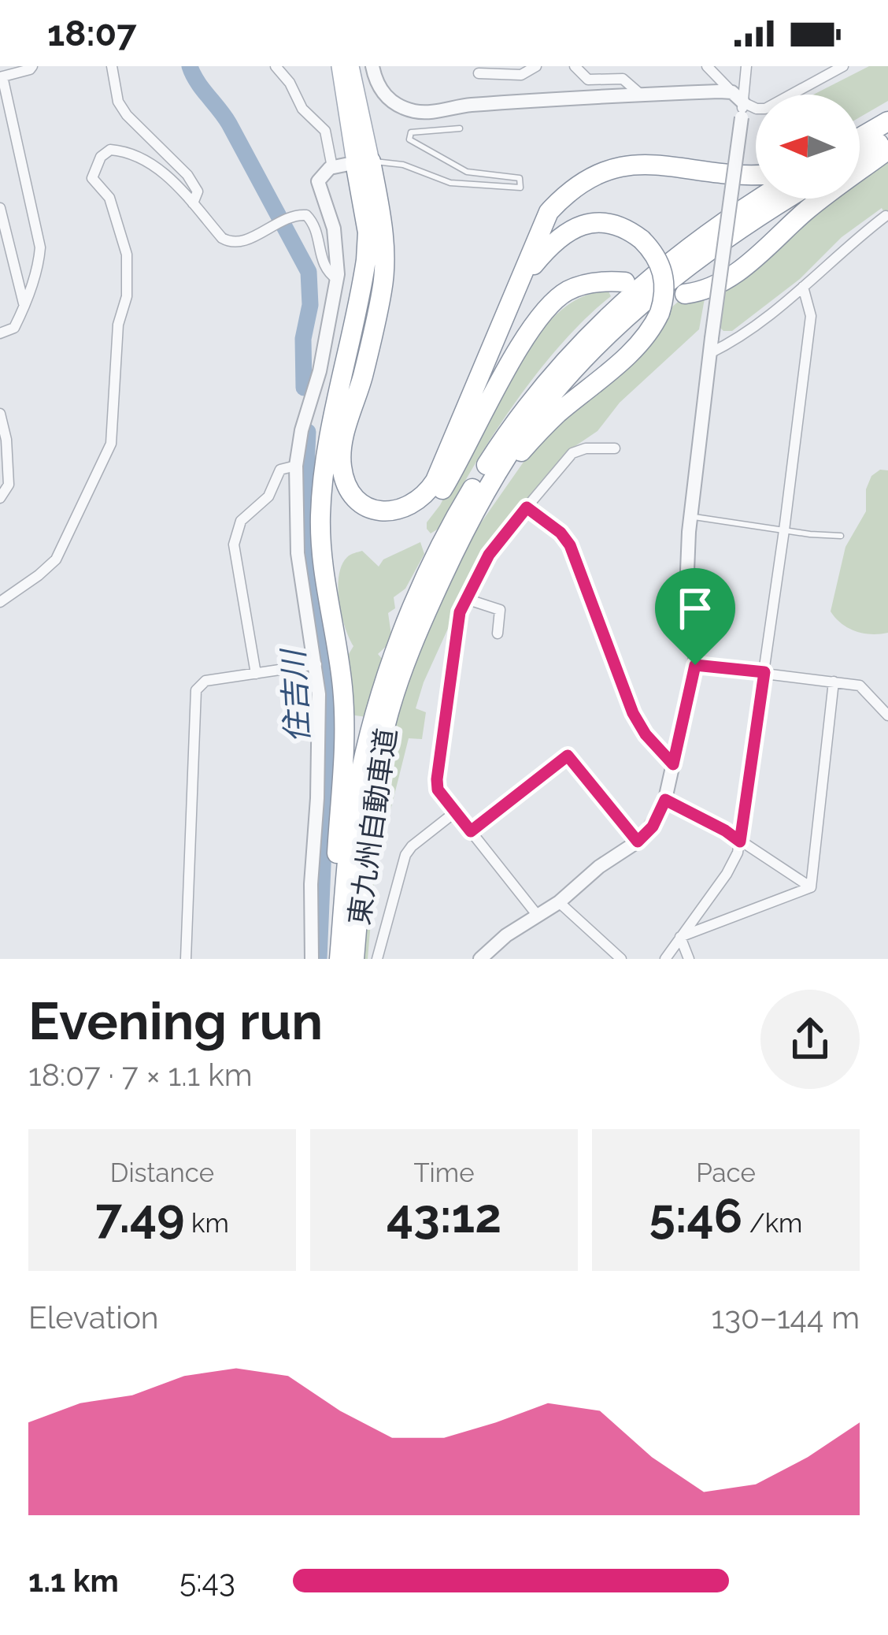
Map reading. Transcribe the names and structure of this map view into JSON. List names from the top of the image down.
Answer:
{
  "streets": {
    "highway": ["東九州自動車道"]
  },
  "water": ["住吉川"],
  "north": "left",
  "page": {
    "status": "18:07",
    "heading": ["Evening run", "18:07 · 7 × 1.1 km"],
    "stats": [
      ["Distance", "7.49 km"],
      ["Time", "43:12"],
      ["Pace", "5:46 /km"]
    ],
    "chart": ["Elevation", "130–144 m"],
    "list": [
      {
        "name": "1.1 km",
        "note": "5:43"
      }
    ]
  }
}
